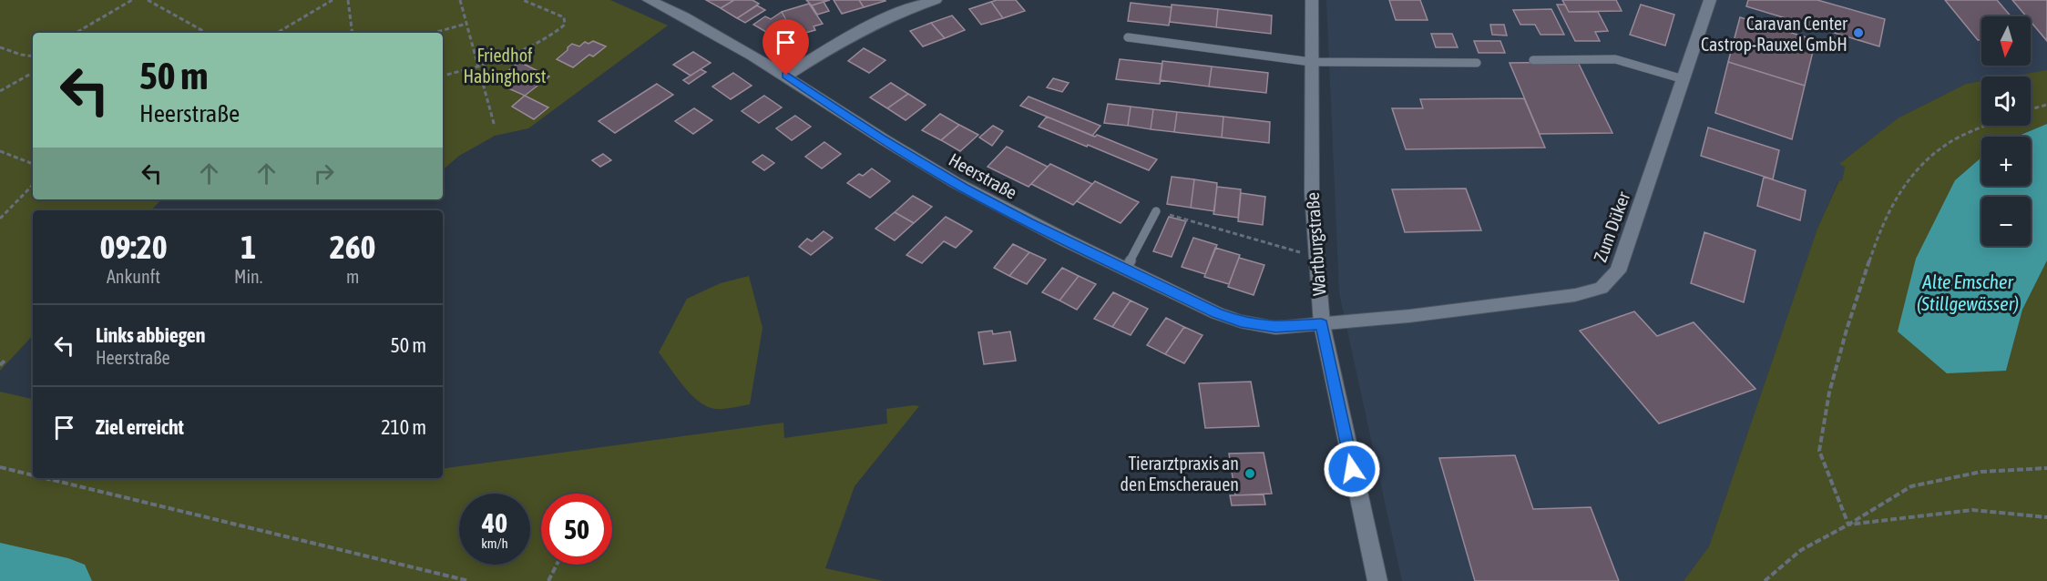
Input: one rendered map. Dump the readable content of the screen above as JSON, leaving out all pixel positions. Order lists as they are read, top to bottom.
{
  "streets": {
    "street": ["Heerstraße", "Zum Düker", "Wartburgstraße"]
  },
  "crossings": [
    ["Heerstraße", "Zum Düker"],
    ["Heerstraße", "Wartburgstraße"],
    ["Zum Düker", "Wartburgstraße"]
  ],
  "water": ["Alte Emscher (Stillgewässer)"],
  "parks": ["Friedhof Habinghorst"],
  "places": ["Caravan Center Castrop-Rauxel GmbH", "Tierarztpraxis an den Emscherauen"],
  "north": "bottom",
  "page": {
    "map_buttons": ["+", "−"],
    "turn": ["50 m", "Heerstraße"],
    "eta": [
      "09:20",
      "Ankunft",
      "1",
      "Min.",
      "260",
      "m"
    ],
    "list": [
      {
        "name": "Links abbiegen",
        "note": "Heerstraße",
        "value": "50 m"
      },
      {
        "name": "Ziel erreicht",
        "value": "210 m"
      }
    ],
    "speed": "40 km/h",
    "limit": "50"
  }
}
